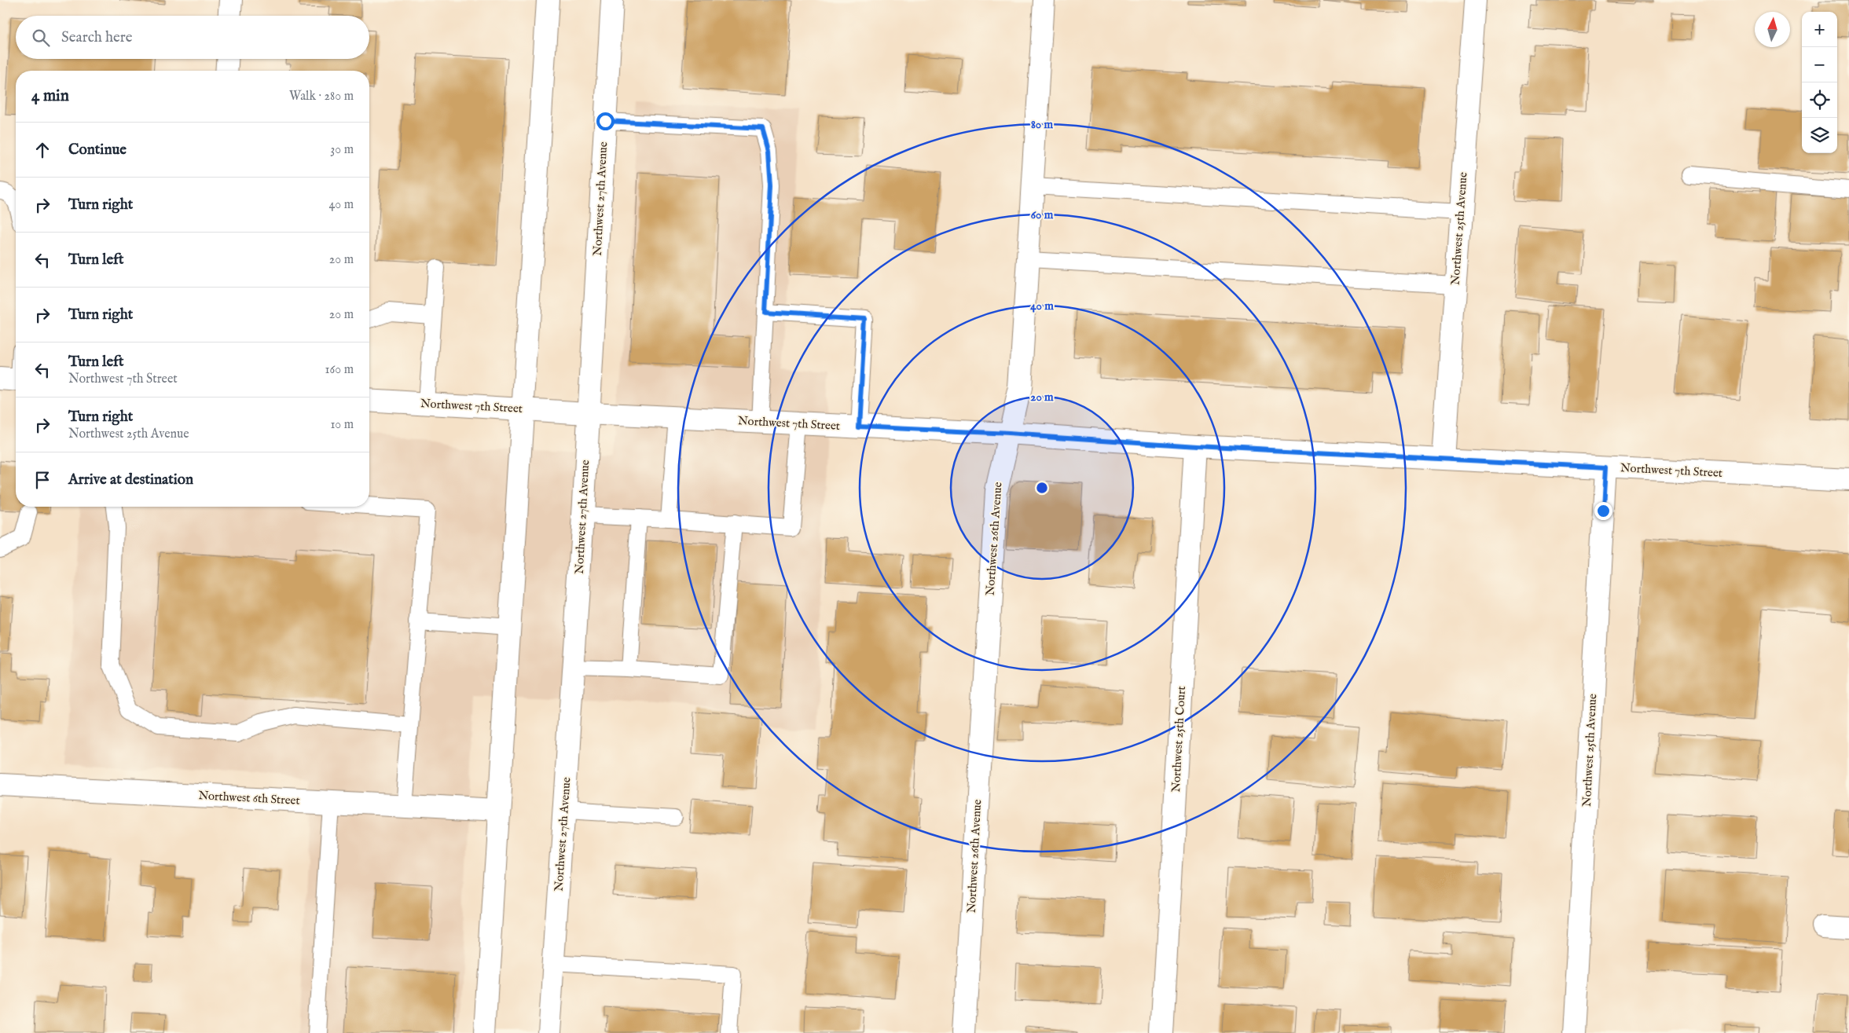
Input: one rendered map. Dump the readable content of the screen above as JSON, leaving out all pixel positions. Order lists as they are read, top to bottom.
{
  "streets": {
    "main road": [
      "Northwest 27th Avenue",
      "Northwest 25th Avenue",
      "Northwest 7th Street",
      "Northwest 26th Avenue",
      "Northwest 25th Court",
      "Northwest 6th Street"
    ]
  },
  "crossings": [
    ["Northwest 27th Avenue", "Northwest 7th Street"],
    ["Northwest 25th Avenue", "Northwest 7th Street"],
    ["Northwest 7th Street", "Northwest 26th Avenue"],
    ["Northwest 7th Street", "Northwest 25th Court"]
  ],
  "north": "top",
  "page": {
    "map_buttons": ["+", "−"],
    "search": "Search here",
    "heading": ["4 min", "Walk · 280 m"],
    "list": [
      ["Continue", "30 m"],
      ["Turn right", "40 m"],
      ["Turn left", "20 m"],
      ["Turn right", "20 m"],
      ["Turn left", "Northwest 7th Street", "160 m"],
      ["Turn right", "Northwest 25th Avenue", "10 m"],
      "Arrive at destination"
    ]
  },
  "rings": [
    "80 m",
    "60 m",
    "40 m",
    "20 m"
  ]
}
